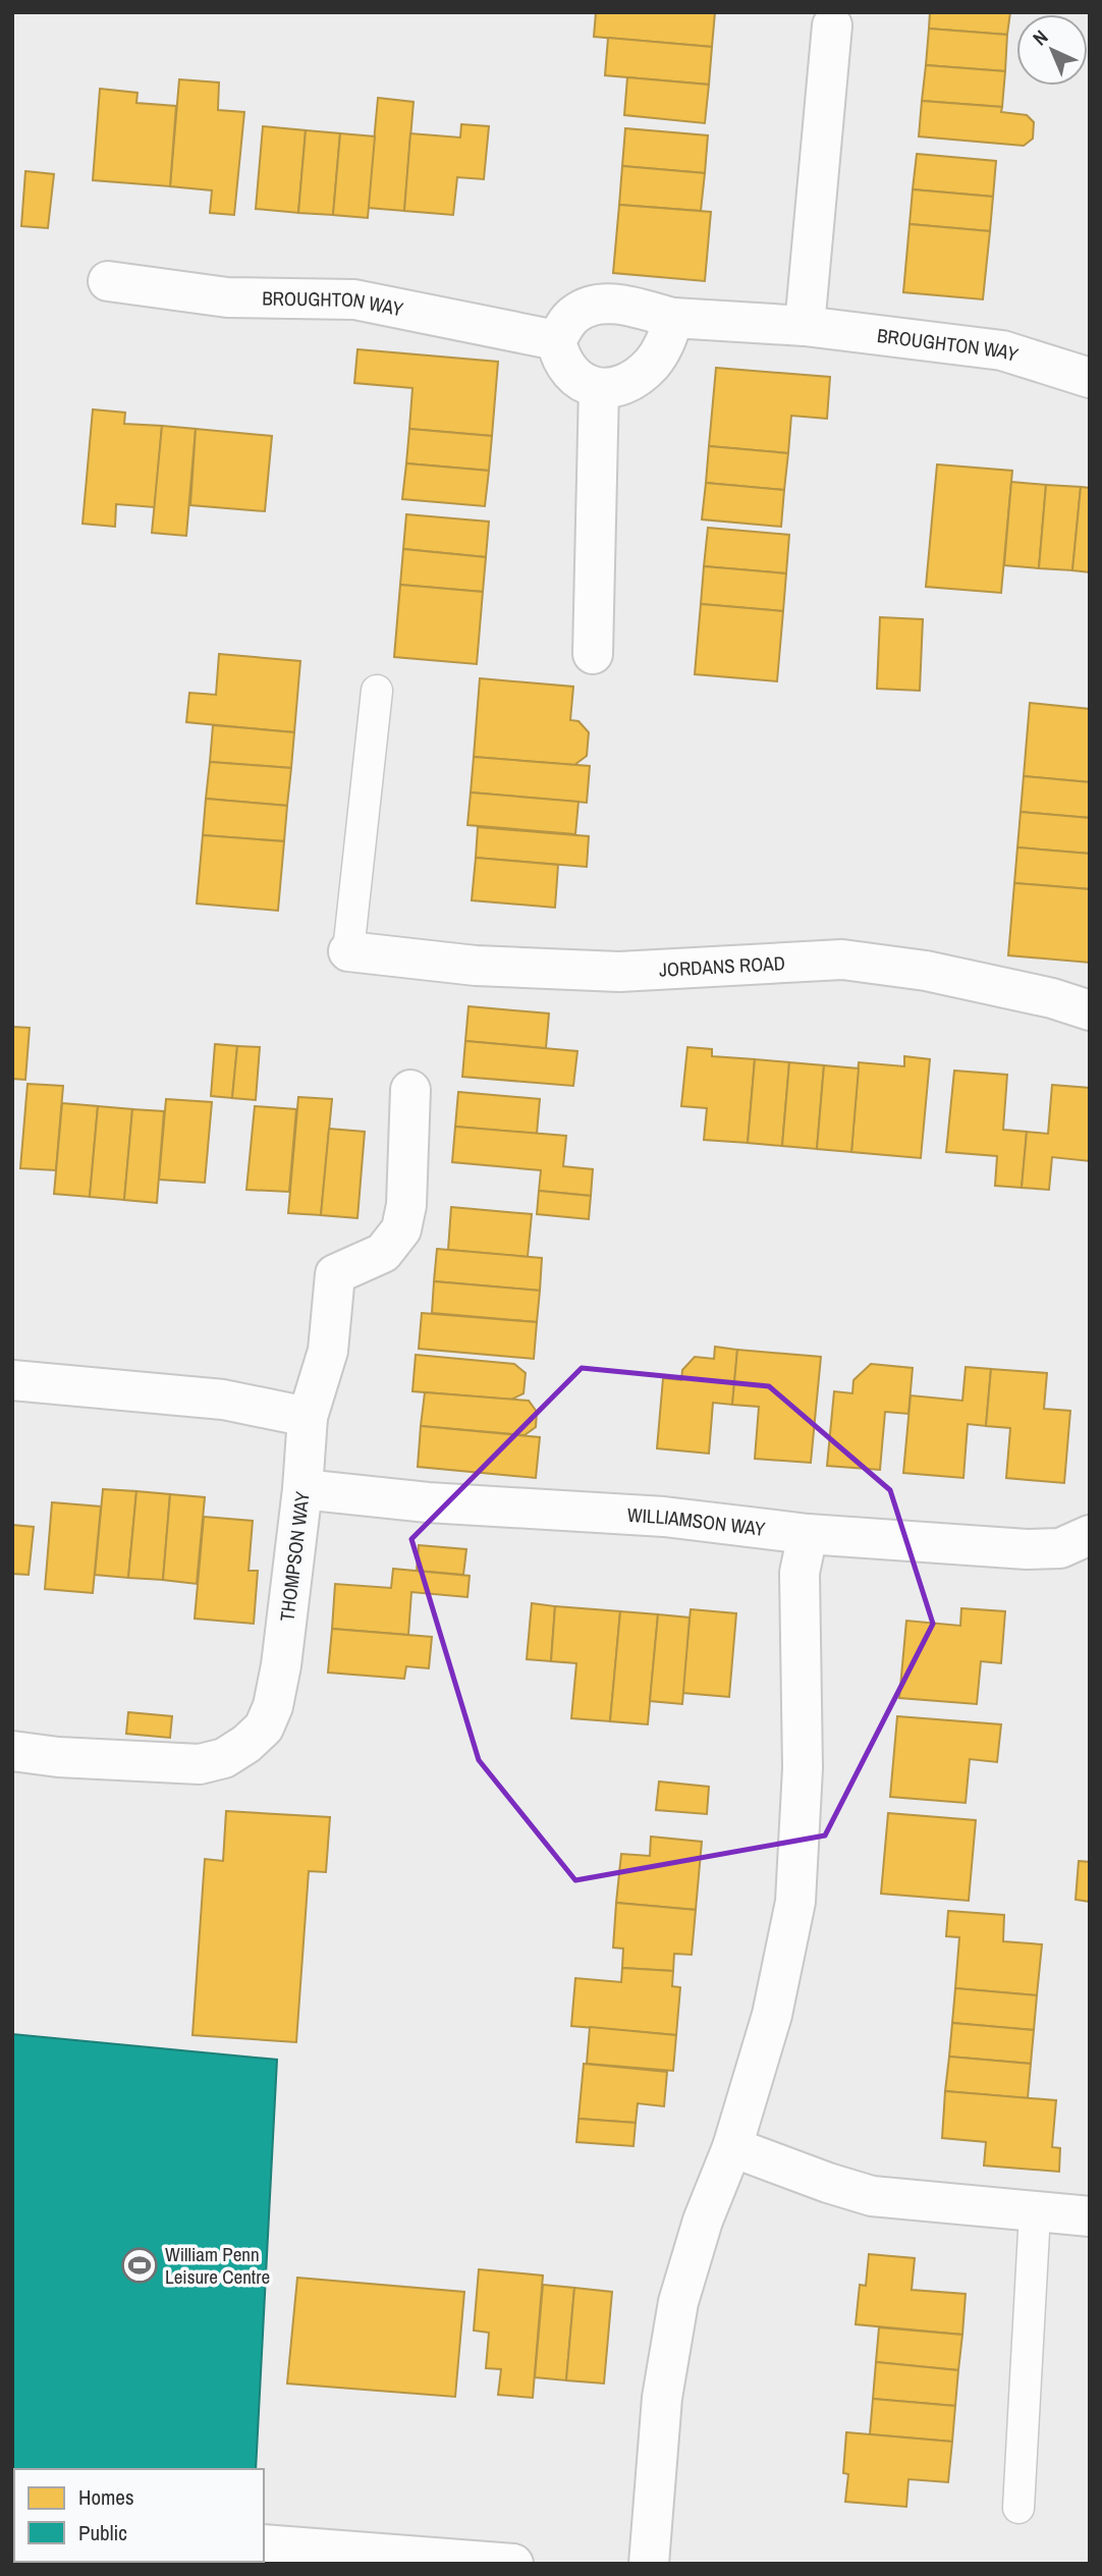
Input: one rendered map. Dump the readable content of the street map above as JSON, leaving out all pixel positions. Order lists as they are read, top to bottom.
{
  "streets": {
    "street": [
      "BROUGHTON WAY",
      "JORDANS ROAD",
      "WILLIAMSON WAY",
      "THOMPSON WAY"
    ]
  },
  "crossings": [
    ["WILLIAMSON WAY", "THOMPSON WAY"]
  ],
  "places": {
    "sports": ["William Penn Leisure Centre"]
  },
  "legend": ["Homes", "Public"],
  "north": "top left"
}
